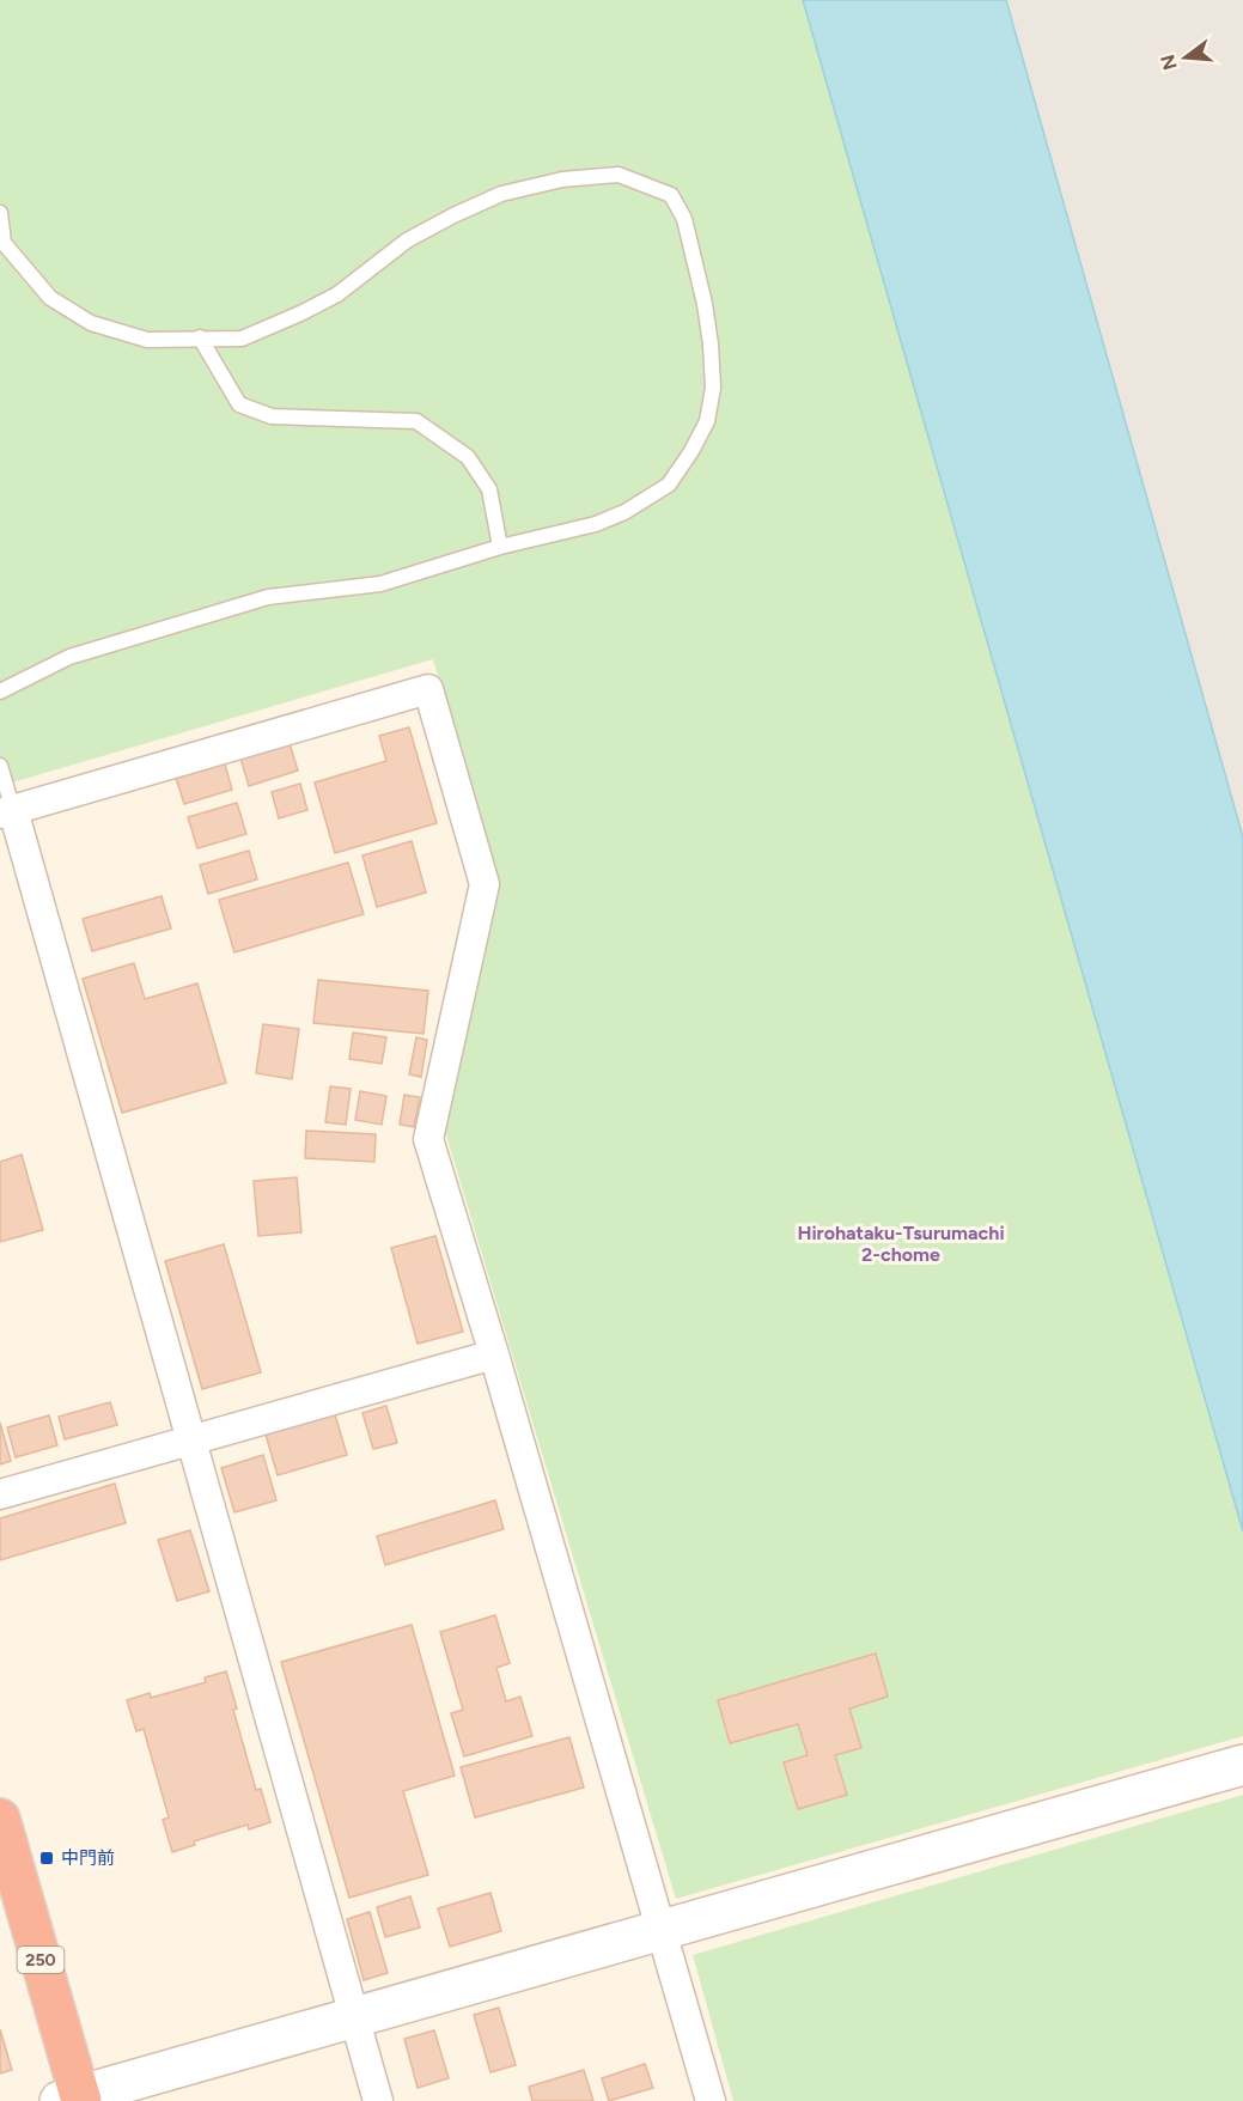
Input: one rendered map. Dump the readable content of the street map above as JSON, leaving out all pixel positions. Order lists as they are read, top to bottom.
{
  "streets": {
    "highway": ["250"]
  },
  "districts": ["Hirohataku-Tsurumachi 2-chome"],
  "places": {
    "transit": ["中門前"]
  },
  "north": "left"
}
